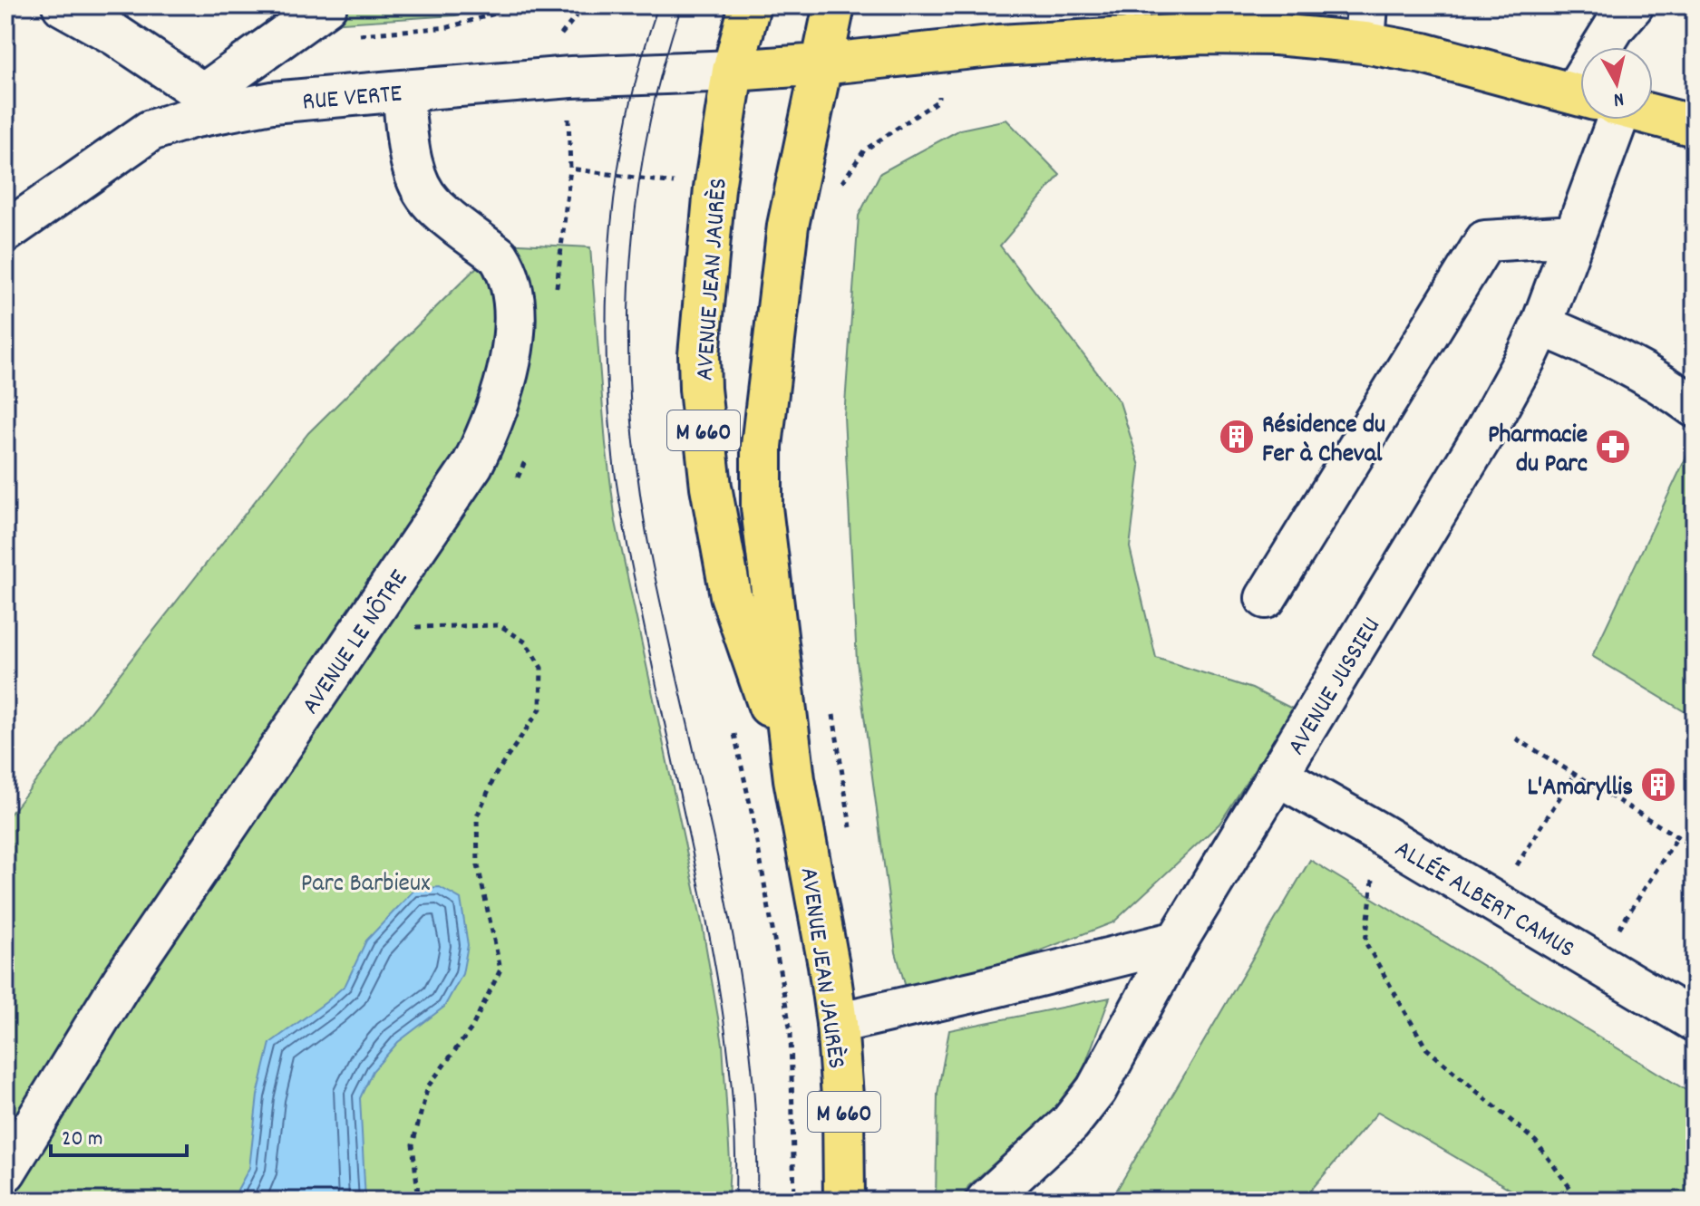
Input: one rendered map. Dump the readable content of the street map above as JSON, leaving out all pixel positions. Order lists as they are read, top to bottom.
{
  "streets": {
    "main road": ["AVENUE JEAN JAURÈS", "M 660"],
    "street": [
      "RUE VERTE",
      "AVENUE LE NÔTRE",
      "AVENUE JUSSIEU",
      "ALLÉE ALBERT CAMUS"
    ]
  },
  "crossings": [
    ["RUE VERTE", "AVENUE JEAN JAURÈS"],
    ["RUE VERTE", "M 660"],
    ["RUE VERTE", "AVENUE LE NÔTRE"],
    ["AVENUE JEAN JAURÈS", "M 660"],
    ["AVENUE JUSSIEU", "ALLÉE ALBERT CAMUS"]
  ],
  "parks": ["Parc Barbieux"],
  "places": {
    "building": ["Résidence du Fer à Cheval", "L'Amaryllis"],
    "pharmacy": ["Pharmacie du Parc"]
  },
  "scale_bar": "20 m",
  "north": "bottom"
}
